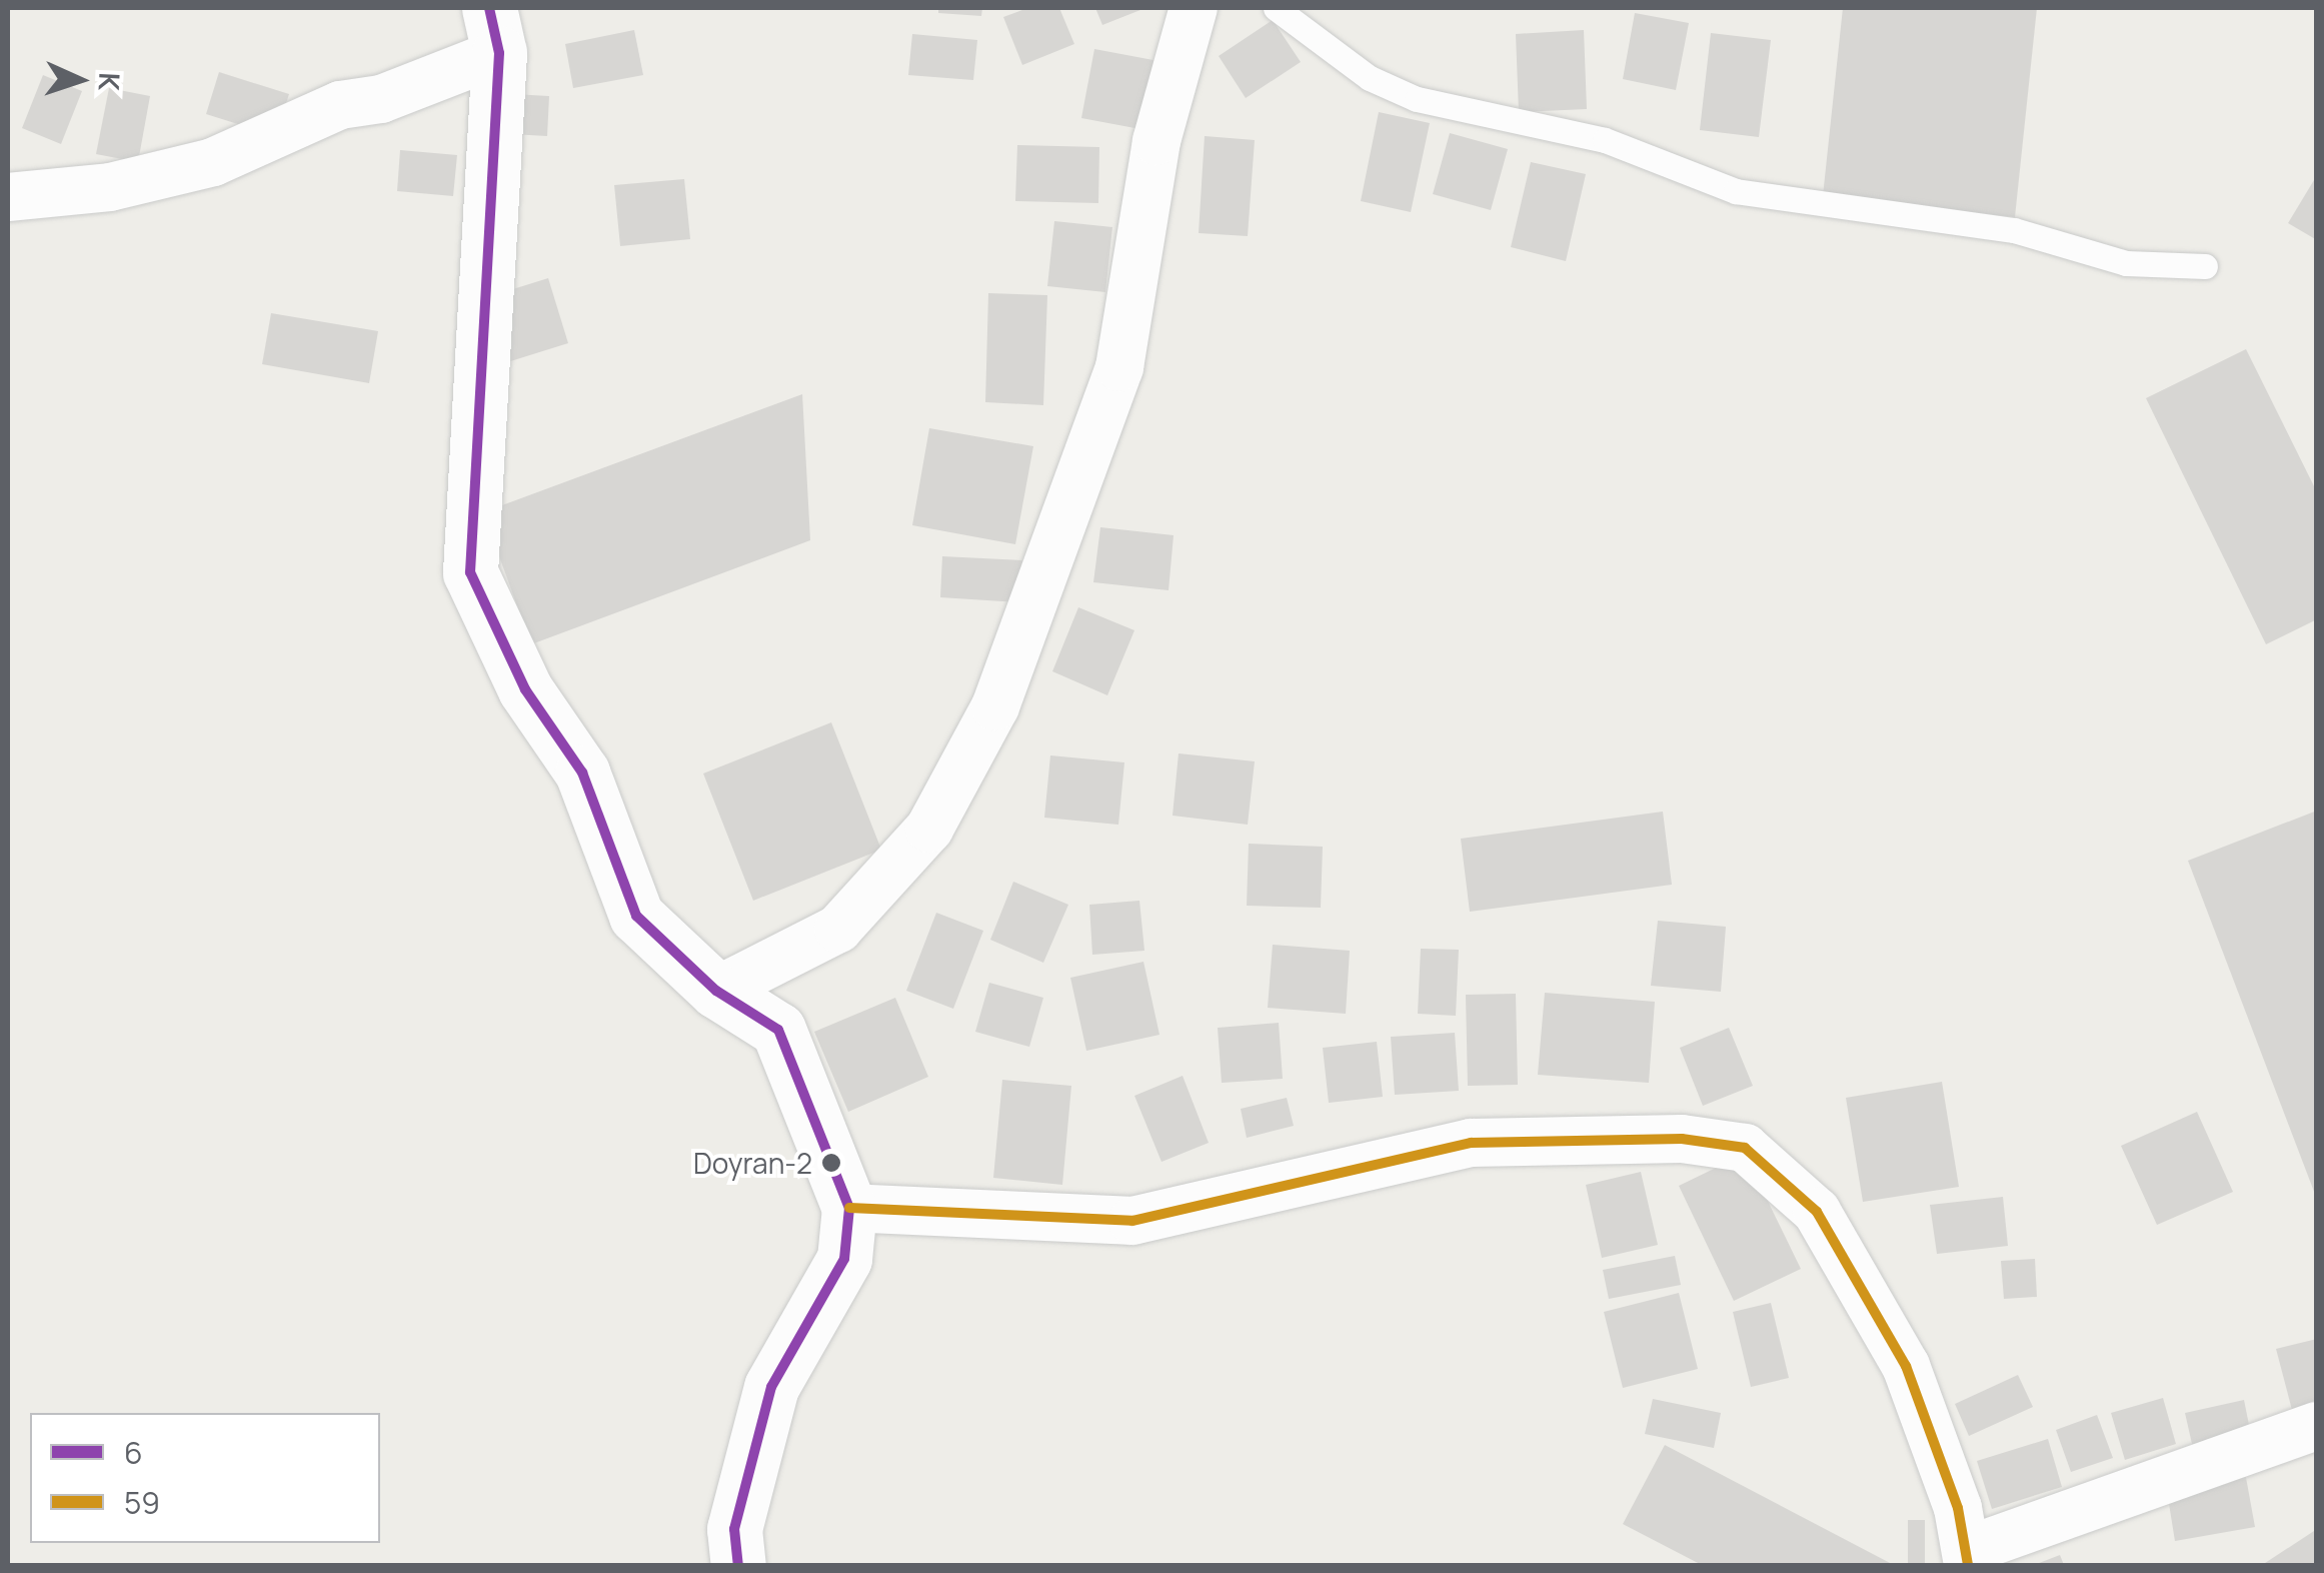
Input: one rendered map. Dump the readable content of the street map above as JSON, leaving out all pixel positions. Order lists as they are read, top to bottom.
{
  "places": ["Doyran-2"],
  "lines": ["transit line 6", "transit line 59"],
  "legend": ["6", "59"],
  "north": "right"
}
